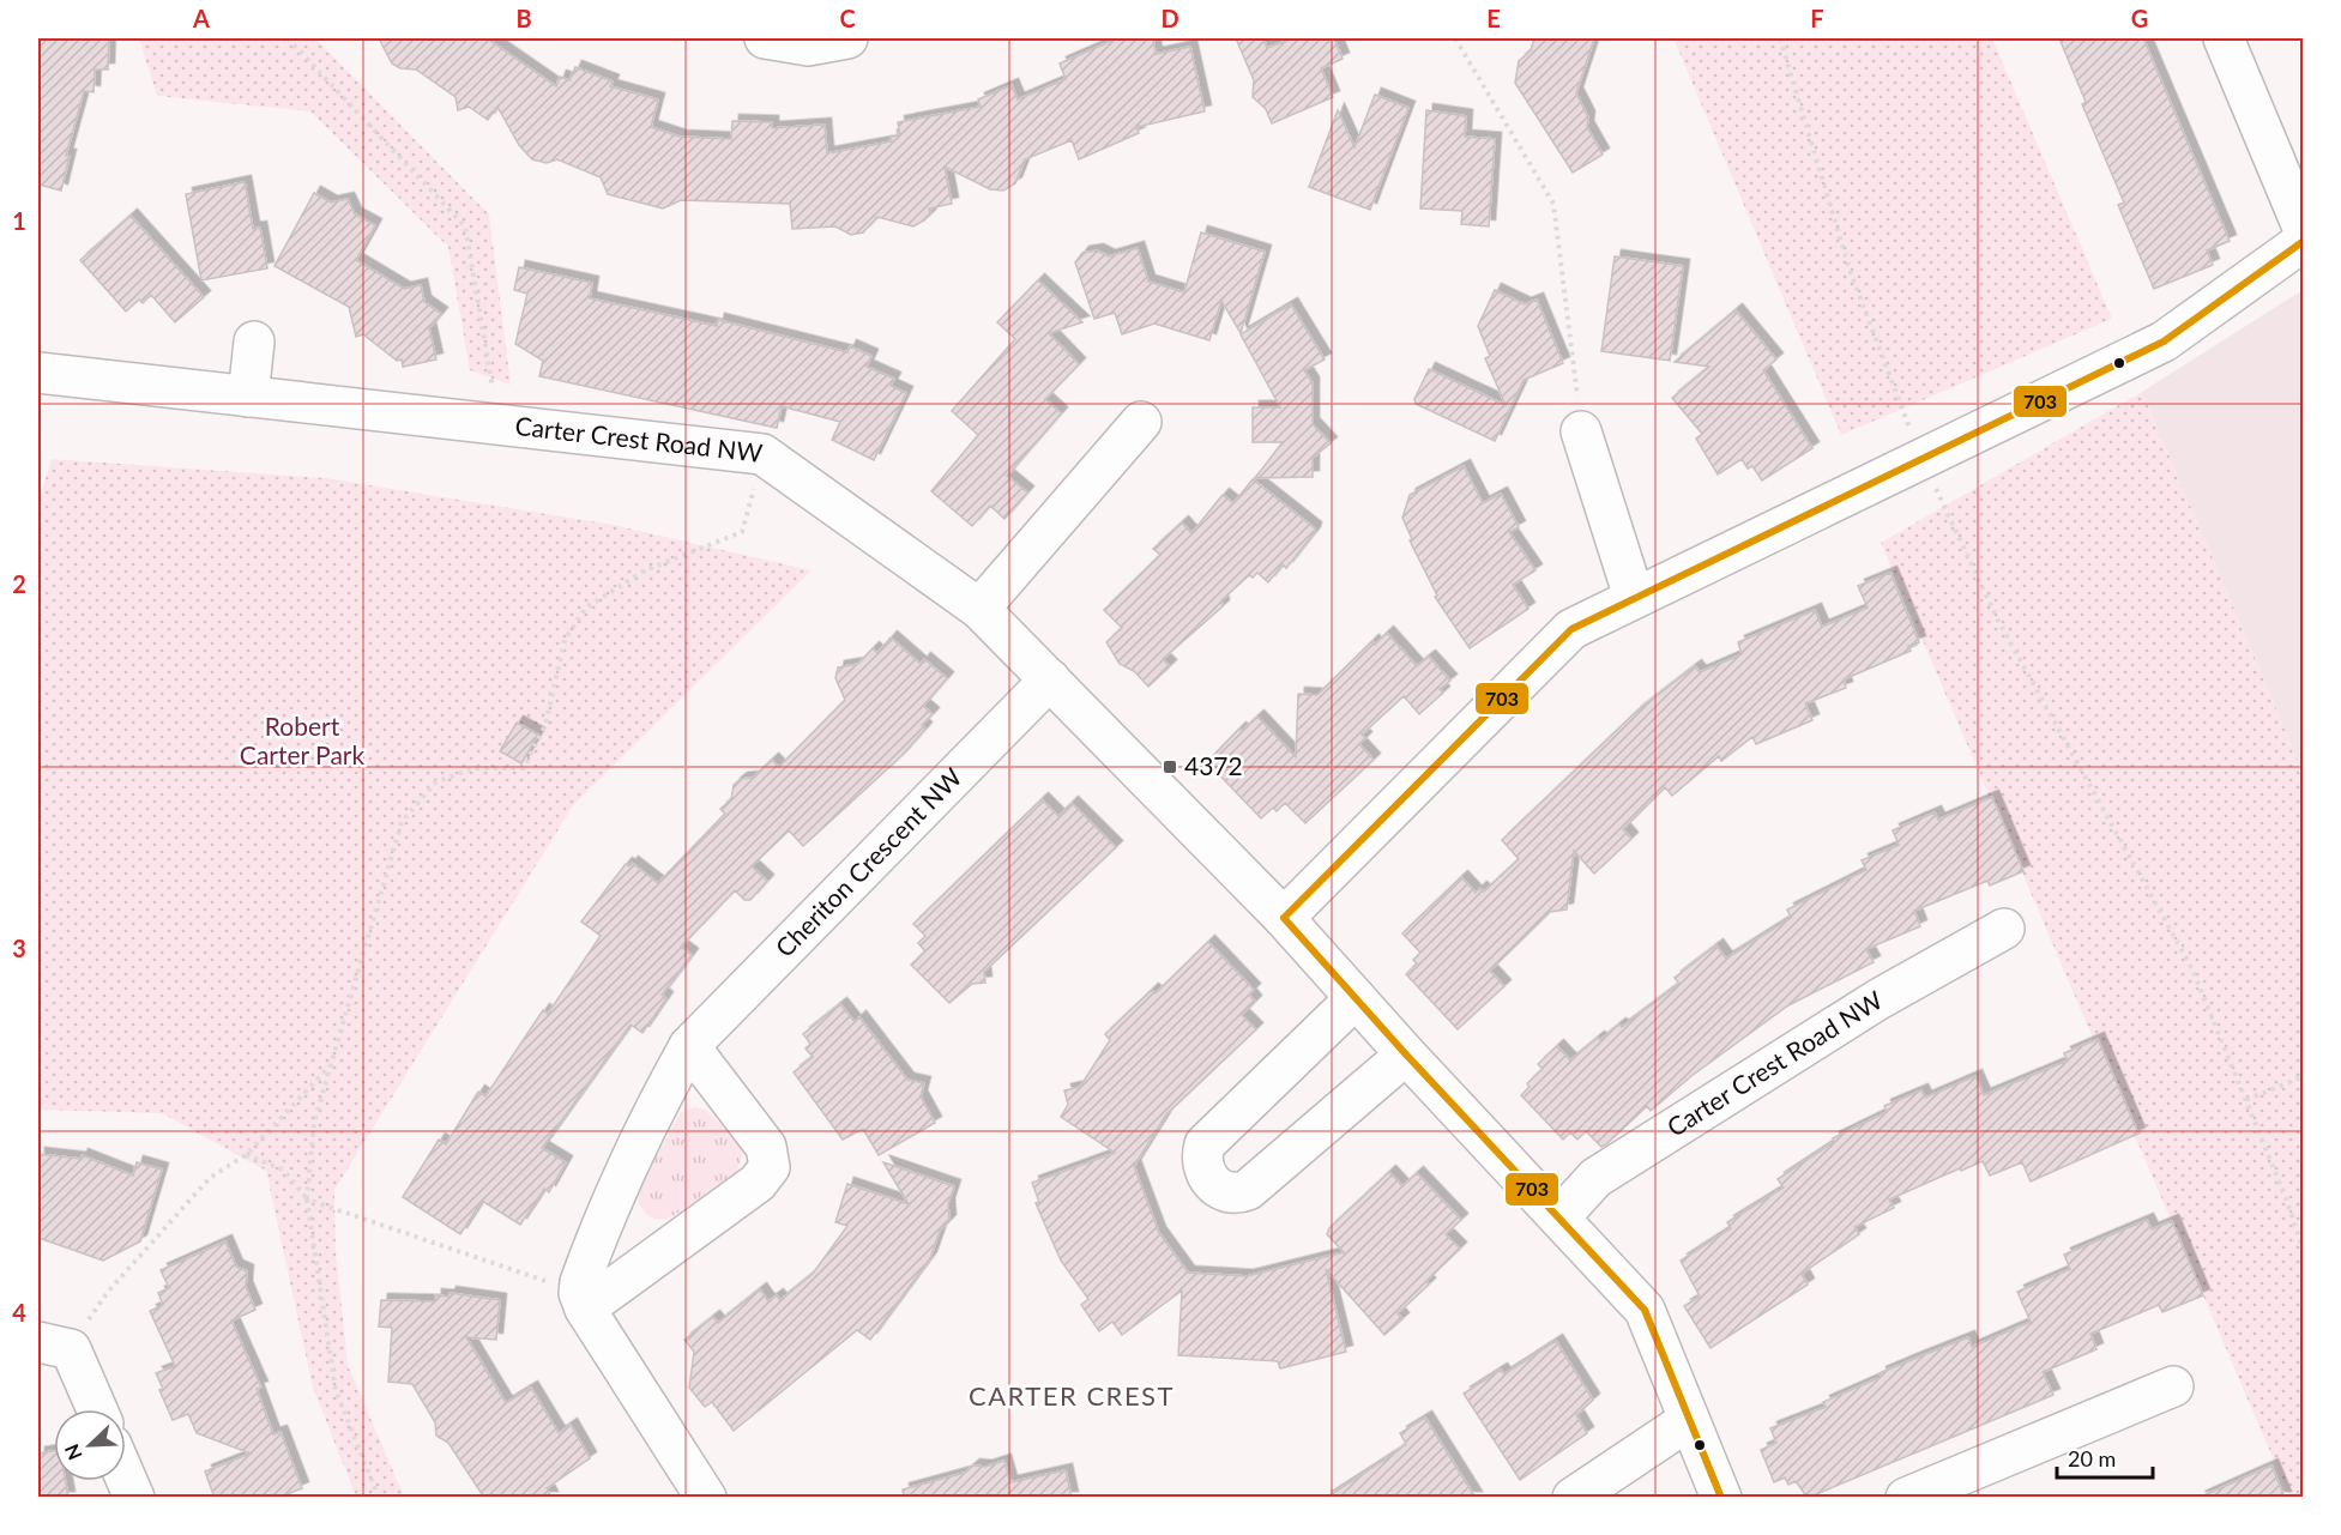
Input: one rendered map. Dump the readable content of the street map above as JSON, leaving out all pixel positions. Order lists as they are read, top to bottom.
{
  "streets": {
    "street": ["Carter Crest Road NW", "Cheriton Crescent NW"]
  },
  "crossings": [
    ["Carter Crest Road NW", "Cheriton Crescent NW"]
  ],
  "districts": ["CARTER CREST"],
  "parks": ["Robert Carter Park"],
  "places": {
    "transit": ["4372"]
  },
  "lines": ["transit line 703"],
  "scale_bar": "20 m",
  "north": "bottom left",
  "grid": {
    "columns": [
      "A",
      "B",
      "C",
      "D",
      "E",
      "F",
      "G"
    ],
    "rows": [
      "1",
      "2",
      "3",
      "4"
    ]
  }
}
